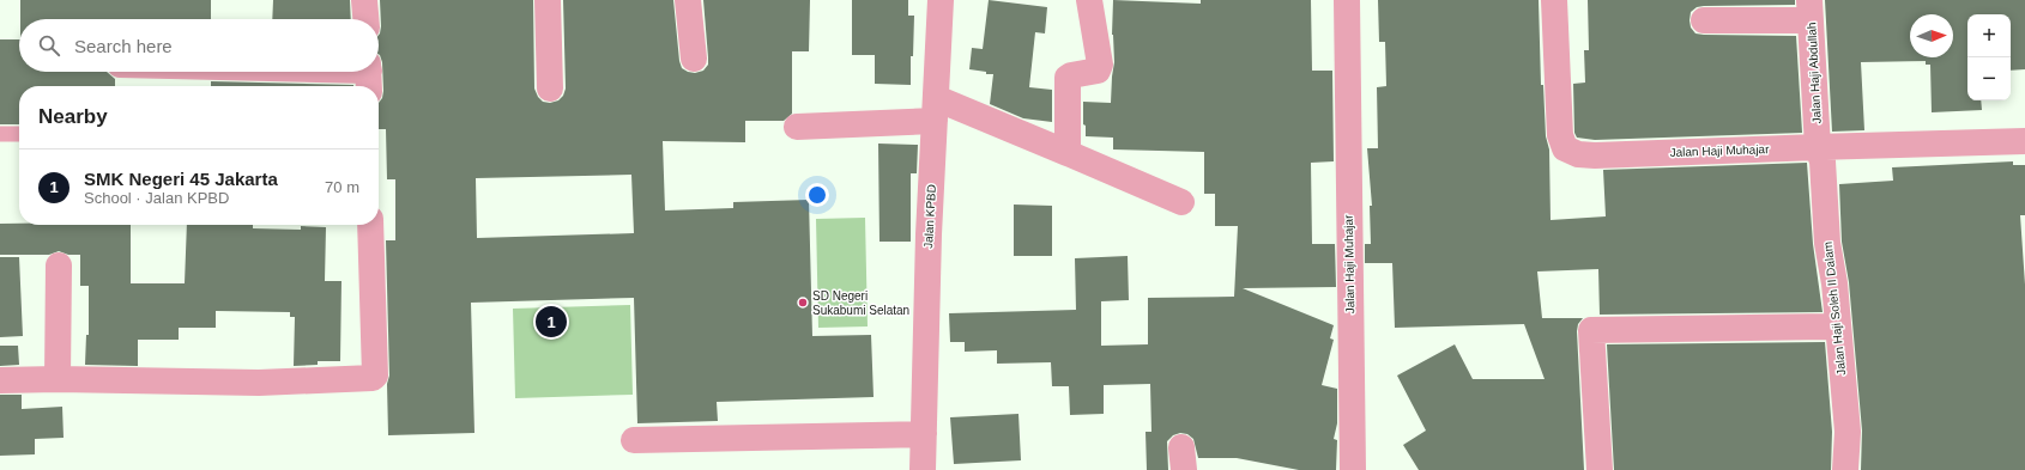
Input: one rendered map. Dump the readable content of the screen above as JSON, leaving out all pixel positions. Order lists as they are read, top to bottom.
{
  "streets": {
    "street": [
      "Jalan Haji Abdullah",
      "Jalan Haji Muhajar",
      "Jalan KPBD",
      "Jalan Haji Soleh II Dalam"
    ]
  },
  "crossings": [
    ["Jalan Haji Abdullah", "Jalan Haji Muhajar"],
    ["Jalan Haji Abdullah", "Jalan Haji Soleh II Dalam"],
    ["Jalan Haji Muhajar", "Jalan Haji Soleh II Dalam"]
  ],
  "places": ["SD Negeri Sukabumi Selatan"],
  "north": "right",
  "page": {
    "map_buttons": ["+", "−"],
    "search": "Search here",
    "heading": "Nearby",
    "list": [
      {
        "mark": "1",
        "name": "SMK Negeri 45 Jakarta",
        "note": "School · Jalan KPBD",
        "value": "70 m"
      }
    ],
    "pins": "1"
  }
}
